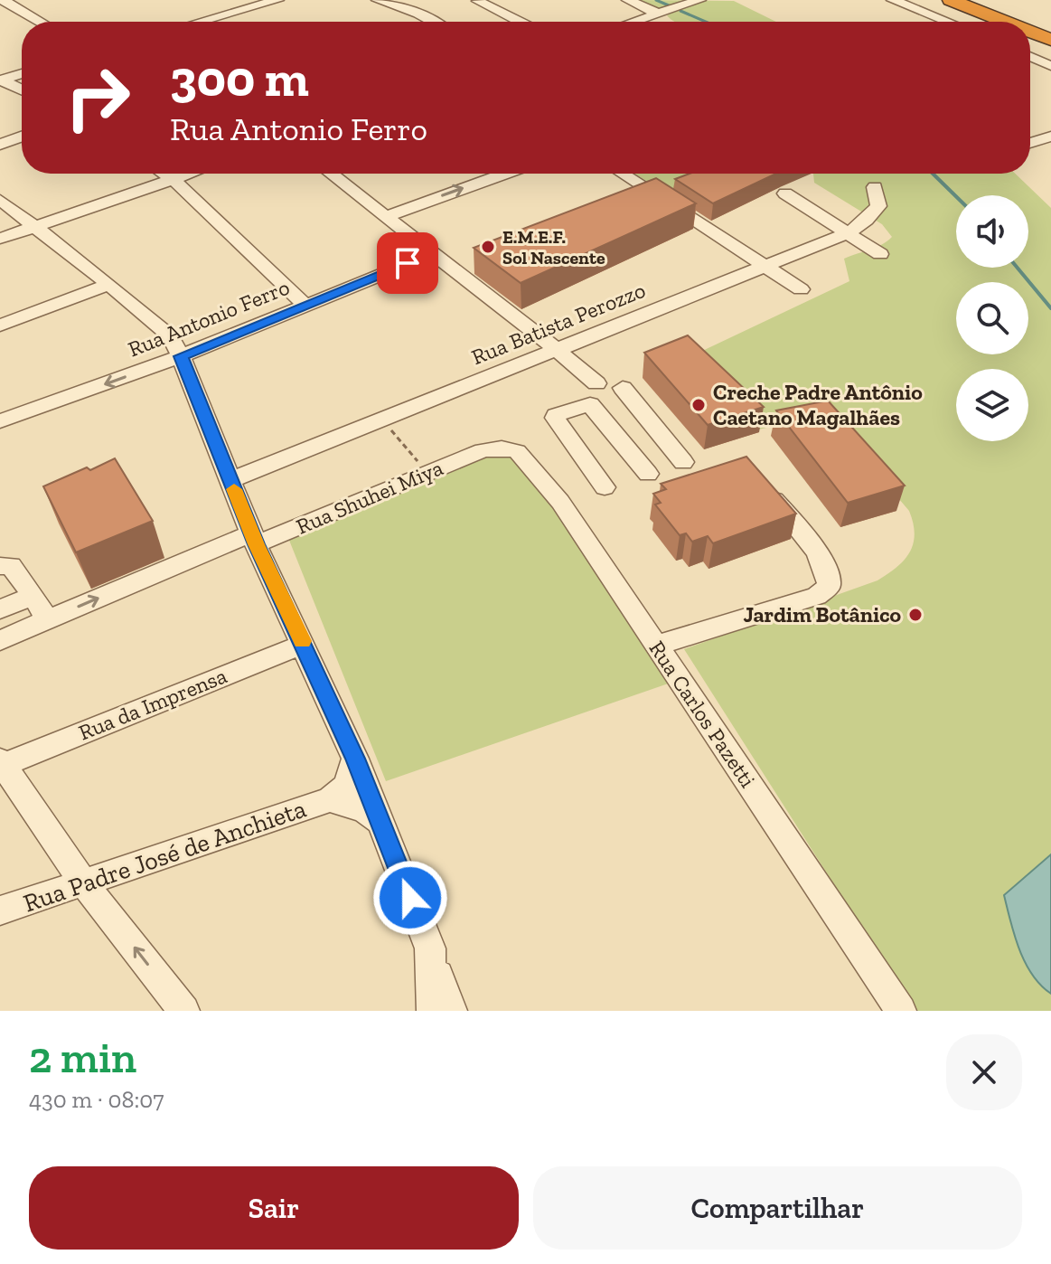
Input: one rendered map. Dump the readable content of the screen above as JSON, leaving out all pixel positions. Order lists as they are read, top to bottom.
{
  "streets": {
    "street": [
      "Rua Antonio Ferro",
      "Rua Batista Perozzo",
      "Rua Shuhei Miya",
      "Rua da Imprensa",
      "Rua Carlos Pazetti",
      "Rua Padre José de Anchieta"
    ]
  },
  "crossings": [
    ["Rua Shuhei Miya", "Rua Carlos Pazetti"]
  ],
  "one_way": ["Rua Shuhei Miya"],
  "places": ["E.M.E.F. Sol Nascente", "Creche Padre Antônio Caetano Magalhães", "Jardim Botânico"],
  "page": {
    "turn": ["300 m", "Rua Antonio Ferro"],
    "heading": ["2 min", "430 m · 08:07"],
    "buttons": ["Sair", "Compartilhar"]
  }
}
